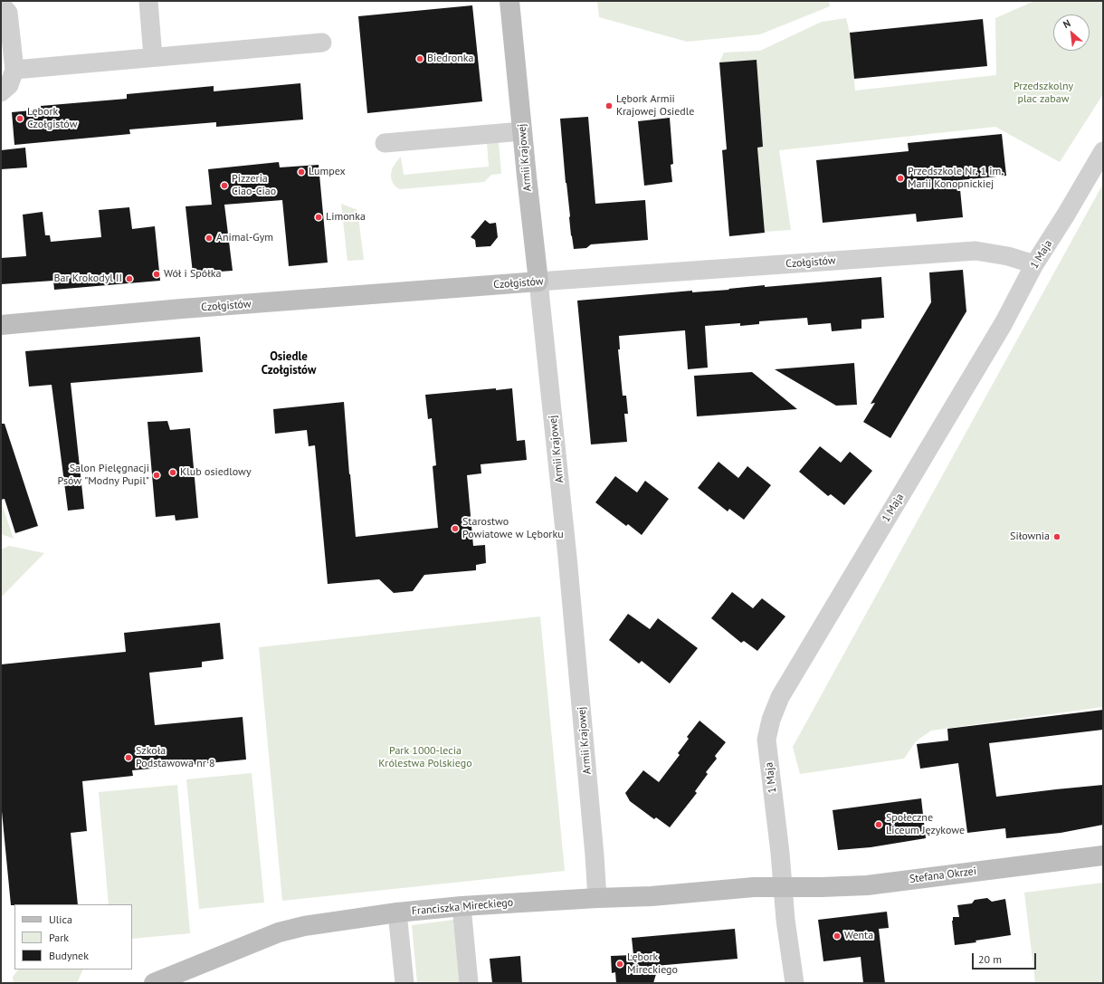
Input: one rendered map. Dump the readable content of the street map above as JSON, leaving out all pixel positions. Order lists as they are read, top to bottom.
{
  "streets": {
    "street": [
      "Armii Krajowej",
      "1 Maja",
      "Czołgistów",
      "Stefana Okrzei",
      "Franciszka Mireckiego"
    ]
  },
  "crossings": [
    ["Armii Krajowej", "Czołgistów"],
    ["Armii Krajowej", "Franciszka Mireckiego"],
    ["1 Maja", "Czołgistów"],
    ["1 Maja", "Stefana Okrzei"],
    ["1 Maja", "Franciszka Mireckiego"],
    ["Stefana Okrzei", "Franciszka Mireckiego"]
  ],
  "districts": ["Osiedle Czołgistów"],
  "parks": ["Przedszkolny plac zabaw", "Park 1000-lecia Królestwa Polskiego"],
  "places": [
    "Biedronka",
    "Lębork Armii Krajowej Osiedle",
    "Lębork Czołgistów",
    "Lumpex",
    "Przedszkole Nr. 1 im. Marii Konopnickiej",
    "Pizzeria Ciao-Ciao",
    "Limonka",
    "Animal-Gym",
    "Wół i Spółka",
    "Bar Krokodyl II",
    "Klub osiedlowy",
    "Salon Pielęgnacji Psów \"Modny Pupil\"",
    "Starostwo Powiatowe w Lęborku",
    "Siłownia",
    "Szkoła Podstawowa nr 8",
    "Społeczne Liceum Językowe",
    "Wenta",
    "Lębork Mireckiego"
  ],
  "legend": ["Ulica", "Park", "Budynek"],
  "scale_bar": "20 m",
  "north": "top left"
}
